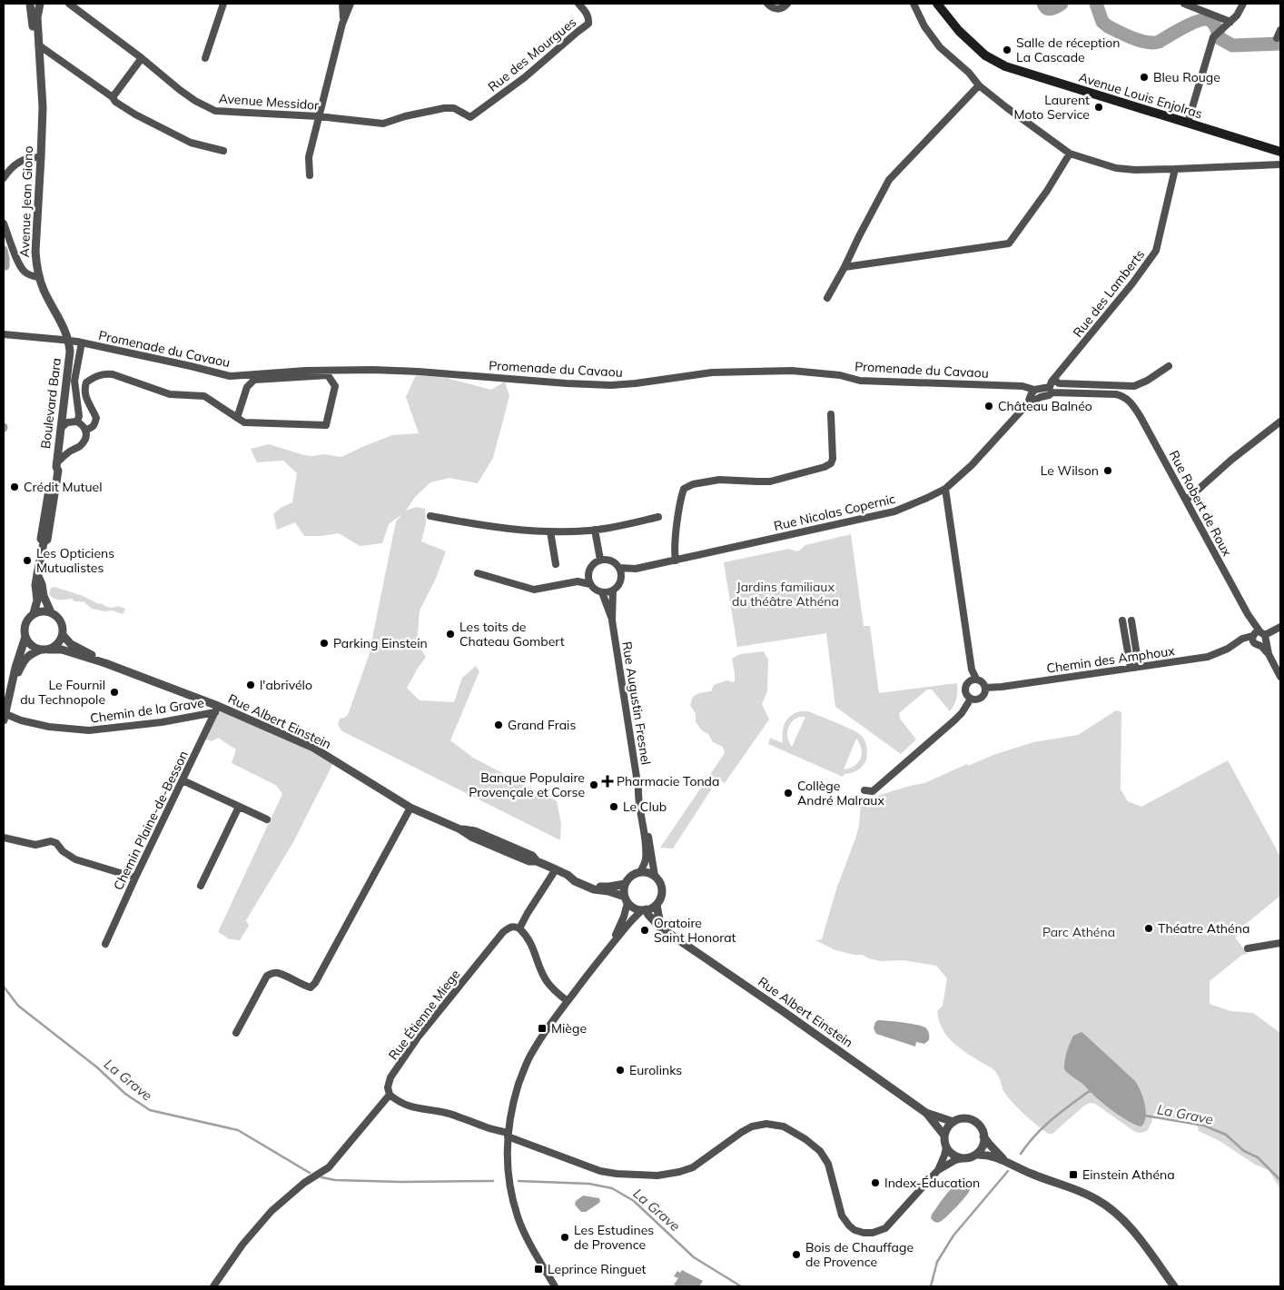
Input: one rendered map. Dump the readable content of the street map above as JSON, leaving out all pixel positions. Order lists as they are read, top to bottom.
{
  "streets": {
    "main road": ["Avenue Louis Enjolras"],
    "street": [
      "Rue des Mourgues",
      "Avenue Messidor",
      "Avenue Jean Giono",
      "Rue des Lamberts",
      "Promenade du Cavaou",
      "Boulevard Bara",
      "Rue Robert de Roux",
      "Rue Nicolas Copernic",
      "Chemin des Amphoux",
      "Rue Augustin Fresnel",
      "Chemin de la Grave",
      "Rue Albert Einstein",
      "Chemin Plaine-de-Besson",
      "Rue Étienne Miege"
    ]
  },
  "crossings": [
    ["Rue des Mourgues", "Avenue Messidor"],
    ["Avenue Jean Giono", "Promenade du Cavaou"],
    ["Avenue Jean Giono", "Boulevard Bara"],
    ["Rue des Lamberts", "Rue Robert de Roux"],
    ["Promenade du Cavaou", "Boulevard Bara"],
    ["Boulevard Bara", "Rue Albert Einstein"],
    ["Rue Robert de Roux", "Chemin des Amphoux"],
    ["Rue Nicolas Copernic", "Rue Augustin Fresnel"],
    ["Rue Augustin Fresnel", "Rue Albert Einstein"],
    ["Chemin de la Grave", "Rue Albert Einstein"],
    ["Chemin de la Grave", "Chemin Plaine-de-Besson"],
    ["Rue Albert Einstein", "Chemin Plaine-de-Besson"]
  ],
  "water": ["La Grave"],
  "parks": ["Jardins familiaux du théâtre Athéna", "Parc Athéna"],
  "places": {
    "other": [
      "Salle de réception La Cascade",
      "Bleu Rouge",
      "Laurent Moto Service",
      "Château Balnéo",
      "Le Wilson",
      "Crédit Mutuel",
      "Les Opticiens Mutualistes",
      "Les toits de Chateau Gombert",
      "Parking Einstein",
      "l'abrivélo",
      "Le Fournil du Technopole",
      "Grand Frais",
      "Banque Populaire Provençale et Corse",
      "Collège André Malraux",
      "Le Club",
      "Théatre Athéna",
      "Oratoire Saint Honorat",
      "Eurolinks",
      "Index-Éducation",
      "Les Estudines de Provence",
      "Bois de Chauffage de Provence"
    ],
    "health": ["Pharmacie Tonda"],
    "transit": ["Miège", "Einstein Athéna", "Leprince Ringuet"]
  }
}
